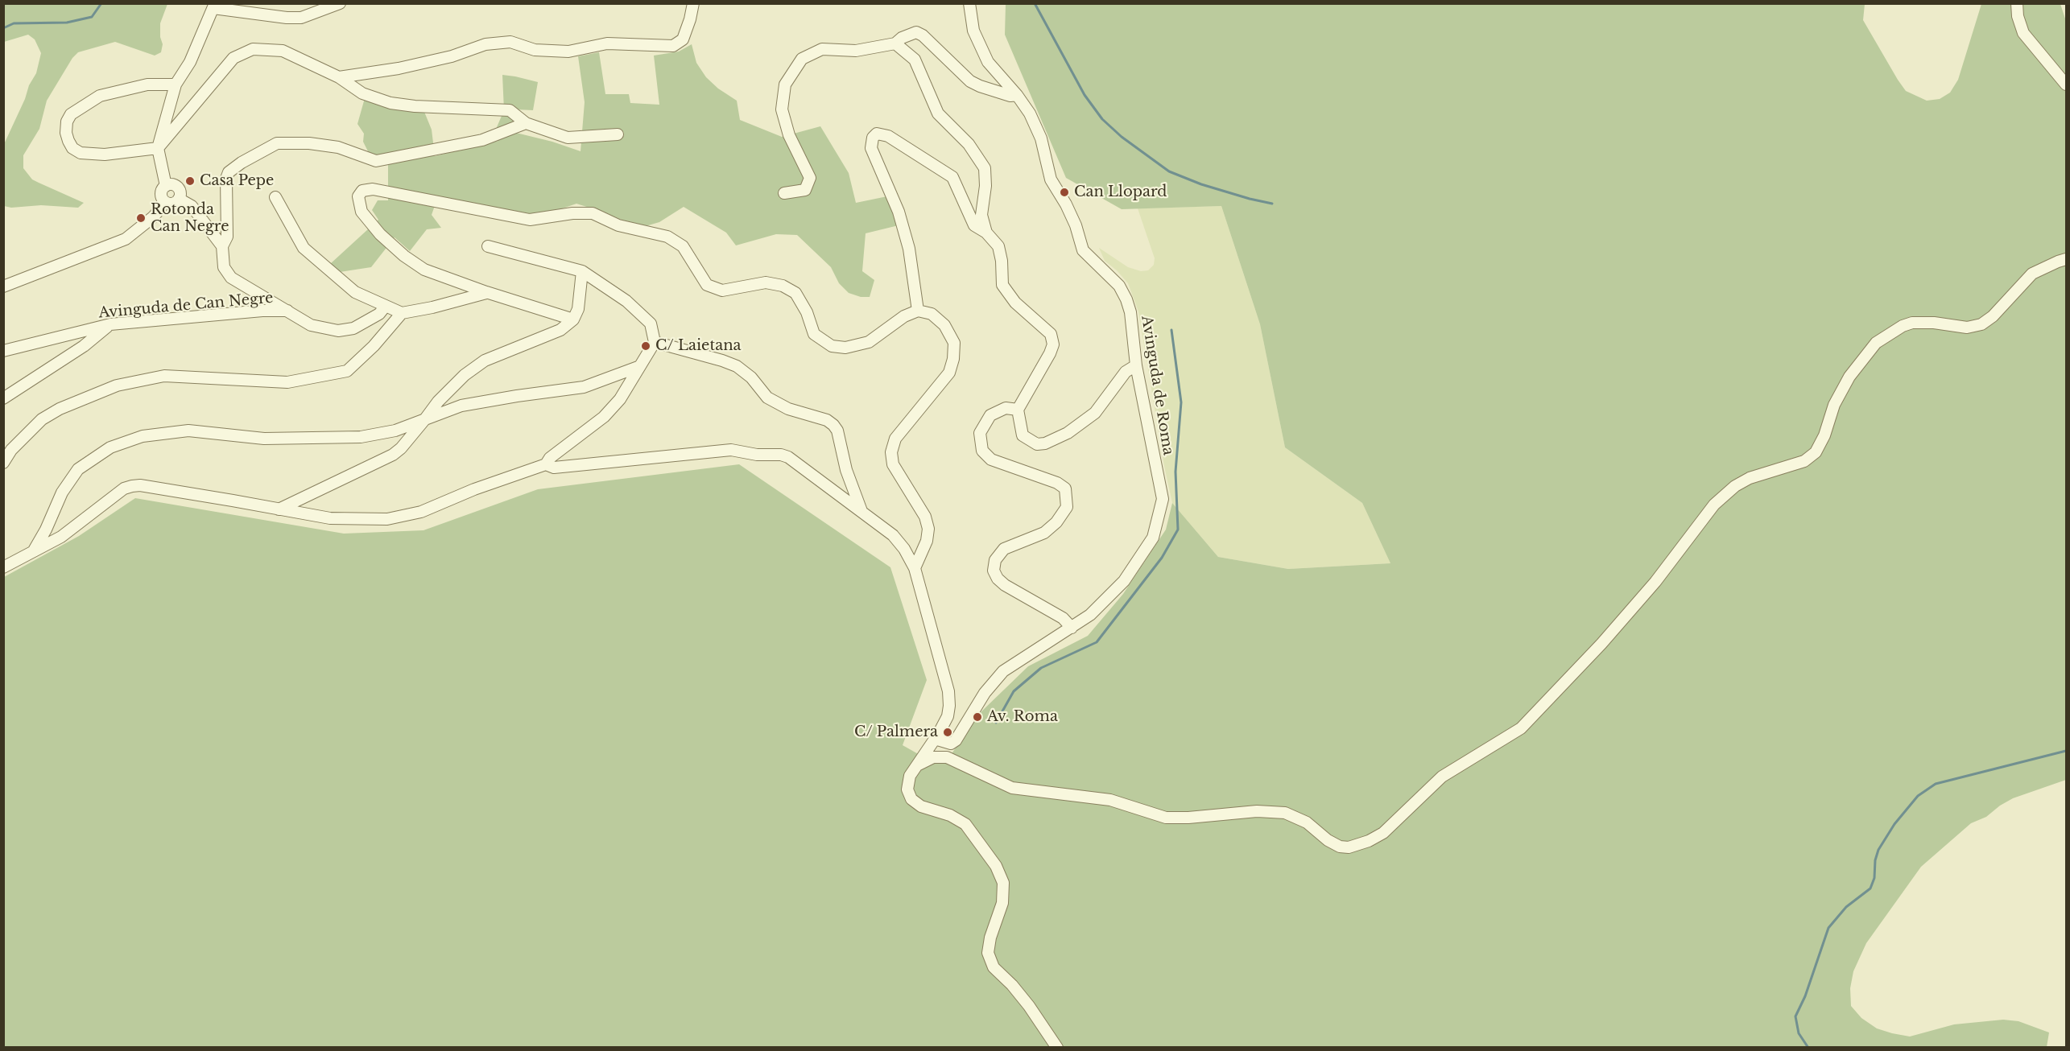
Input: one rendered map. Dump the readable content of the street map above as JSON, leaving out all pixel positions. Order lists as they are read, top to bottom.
{
  "streets": {
    "street": ["Avinguda de Can Negre", "Avinguda de Roma"]
  },
  "places": [
    "Casa Pepe",
    "Can Llopard",
    "Rotonda Can Negre",
    "C/ Laietana",
    "Av. Roma",
    "C/ Palmera"
  ]
}
